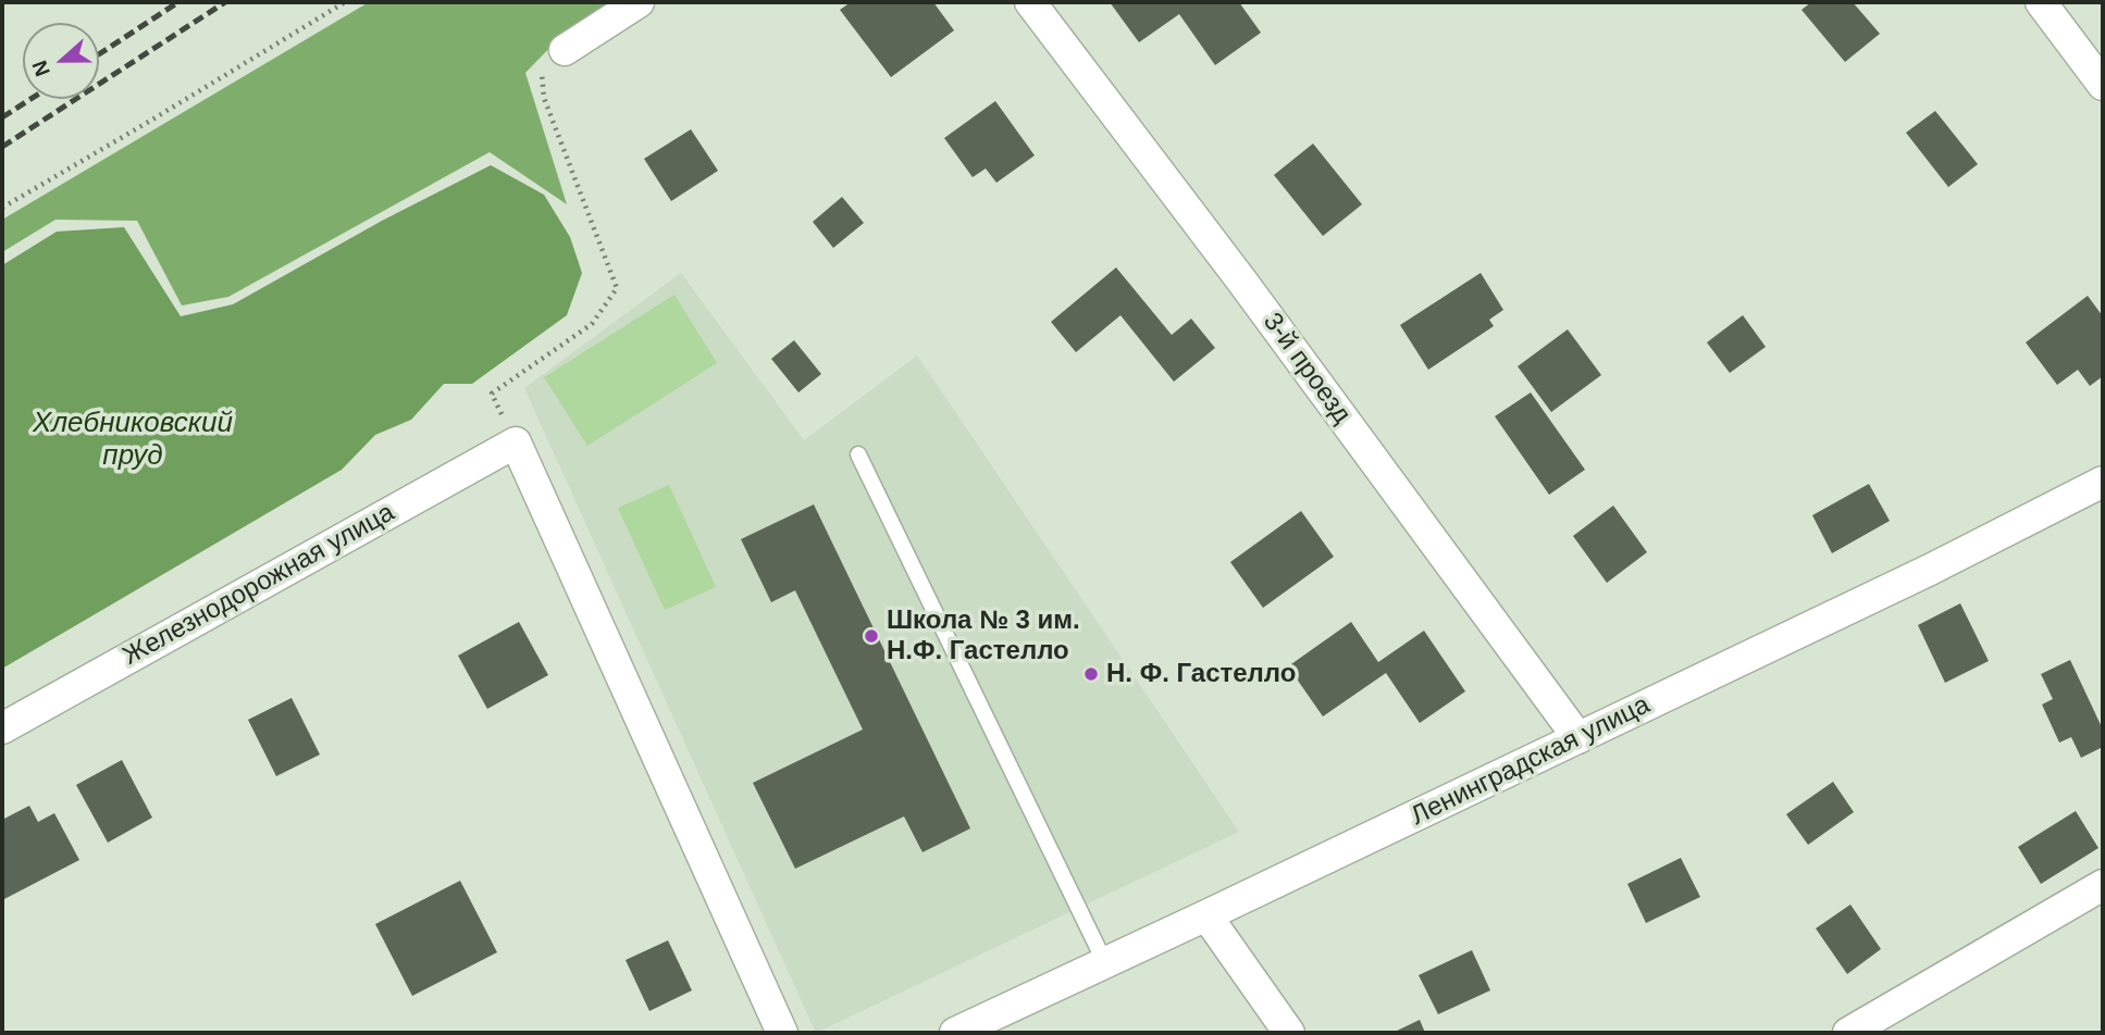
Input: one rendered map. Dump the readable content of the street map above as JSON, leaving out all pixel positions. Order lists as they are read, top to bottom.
{
  "streets": {
    "street": ["3-й проезд", "Железнодорожная улица", "Ленинградская улица"]
  },
  "crossings": [
    ["3-й проезд", "Ленинградская улица"]
  ],
  "water": ["Хлебниковский пруд"],
  "places": ["Школа № 3 им. Н.Ф. Гастелло", "Н. Ф. Гастелло"],
  "north": "left"
}
